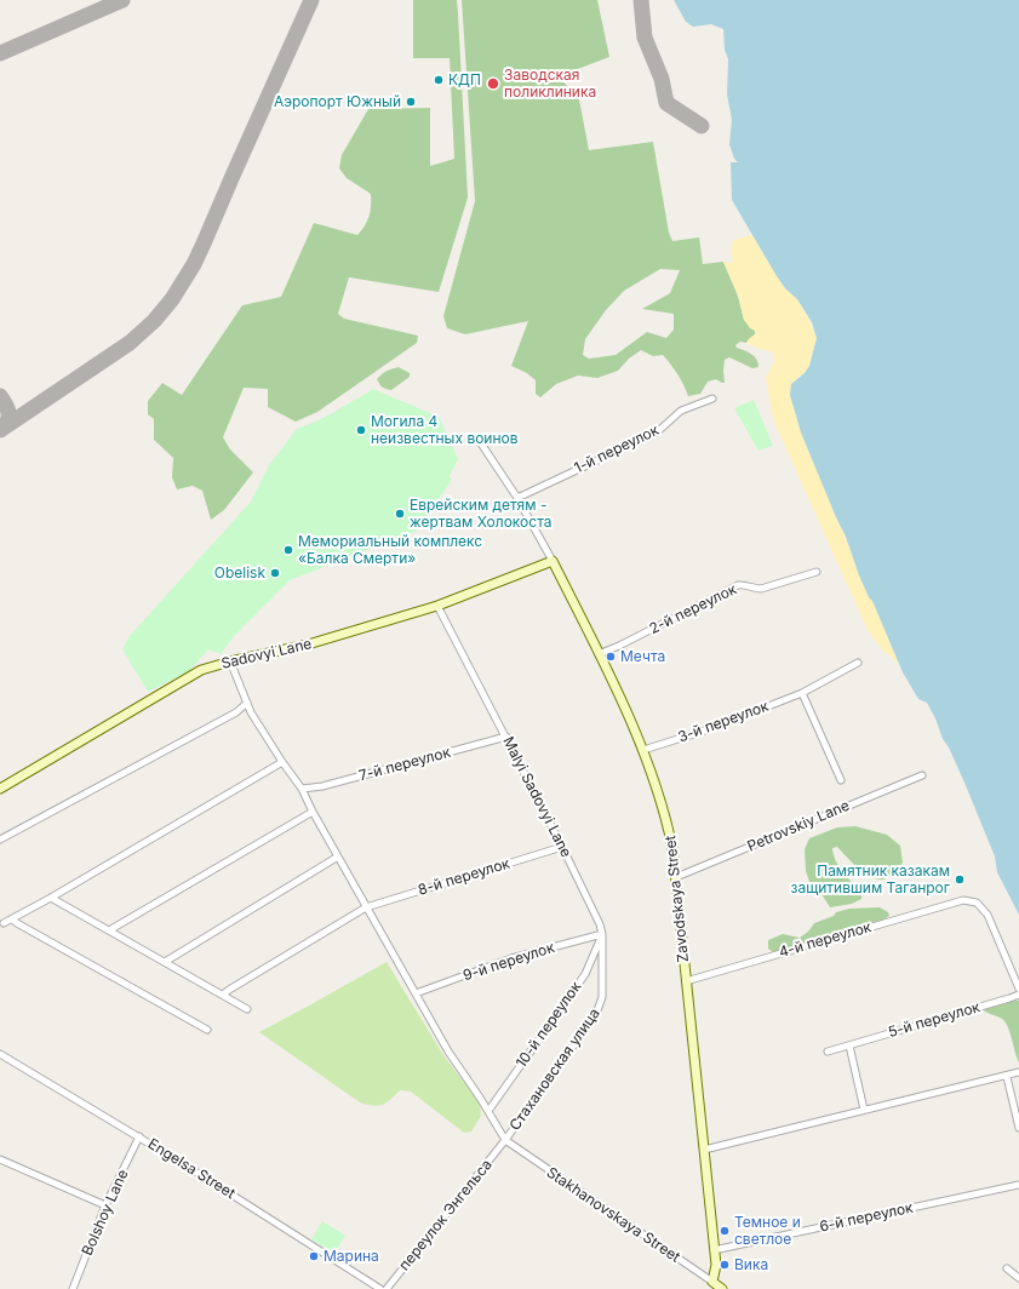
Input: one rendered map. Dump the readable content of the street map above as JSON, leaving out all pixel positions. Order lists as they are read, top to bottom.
{
  "streets": {
    "street": [
      "1-й переулок",
      "2-й переулок",
      "Sadovyi Lane",
      "3-й переулок",
      "7-й переулок",
      "Malyi Sadovyi Lane",
      "Petrovskiy Lane",
      "8-й переулок",
      "Zavodskaya Street",
      "4-й переулок",
      "9-й переулок",
      "5-й переулок",
      "10-й переулок",
      "Стахановская улица",
      "Engelsa Street",
      "Bolshoy Lane",
      "переулок Энгельса",
      "Stakhanovskaya Street",
      "6-й переулок"
    ]
  },
  "crossings": [
    ["1-й переулок", "Zavodskaya Street"],
    ["2-й переулок", "Zavodskaya Street"],
    ["Sadovyi Lane", "Malyi Sadovyi Lane"],
    ["Sadovyi Lane", "Zavodskaya Street"],
    ["3-й переулок", "Zavodskaya Street"],
    ["7-й переулок", "Malyi Sadovyi Lane"],
    ["Malyi Sadovyi Lane", "8-й переулок"],
    ["Malyi Sadovyi Lane", "9-й переулок"],
    ["Malyi Sadovyi Lane", "10-й переулок"],
    ["Malyi Sadovyi Lane", "Стахановская улица"],
    ["Petrovskiy Lane", "Zavodskaya Street"],
    ["Zavodskaya Street", "4-й переулок"],
    ["Zavodskaya Street", "Stakhanovskaya Street"],
    ["Zavodskaya Street", "6-й переулок"],
    ["9-й переулок", "10-й переулок"],
    ["Стахановская улица", "переулок Энгельса"],
    ["Стахановская улица", "Stakhanovskaya Street"],
    ["Engelsa Street", "Bolshoy Lane"],
    ["переулок Энгельса", "Stakhanovskaya Street"]
  ],
  "places": [
    "КДП",
    "Заводская поликлиника",
    "Аэропорт Южный",
    "Могила 4 неизвестных воинов",
    "Еврейским детям - жертвам Холокоста",
    "Мемориальный комплекс «Балка Смерти»",
    "Obelisk",
    "Мечта",
    "Памятник казакам защитившим Таганрог",
    "Темное и светлое",
    "Марина",
    "Вика"
  ]
}
